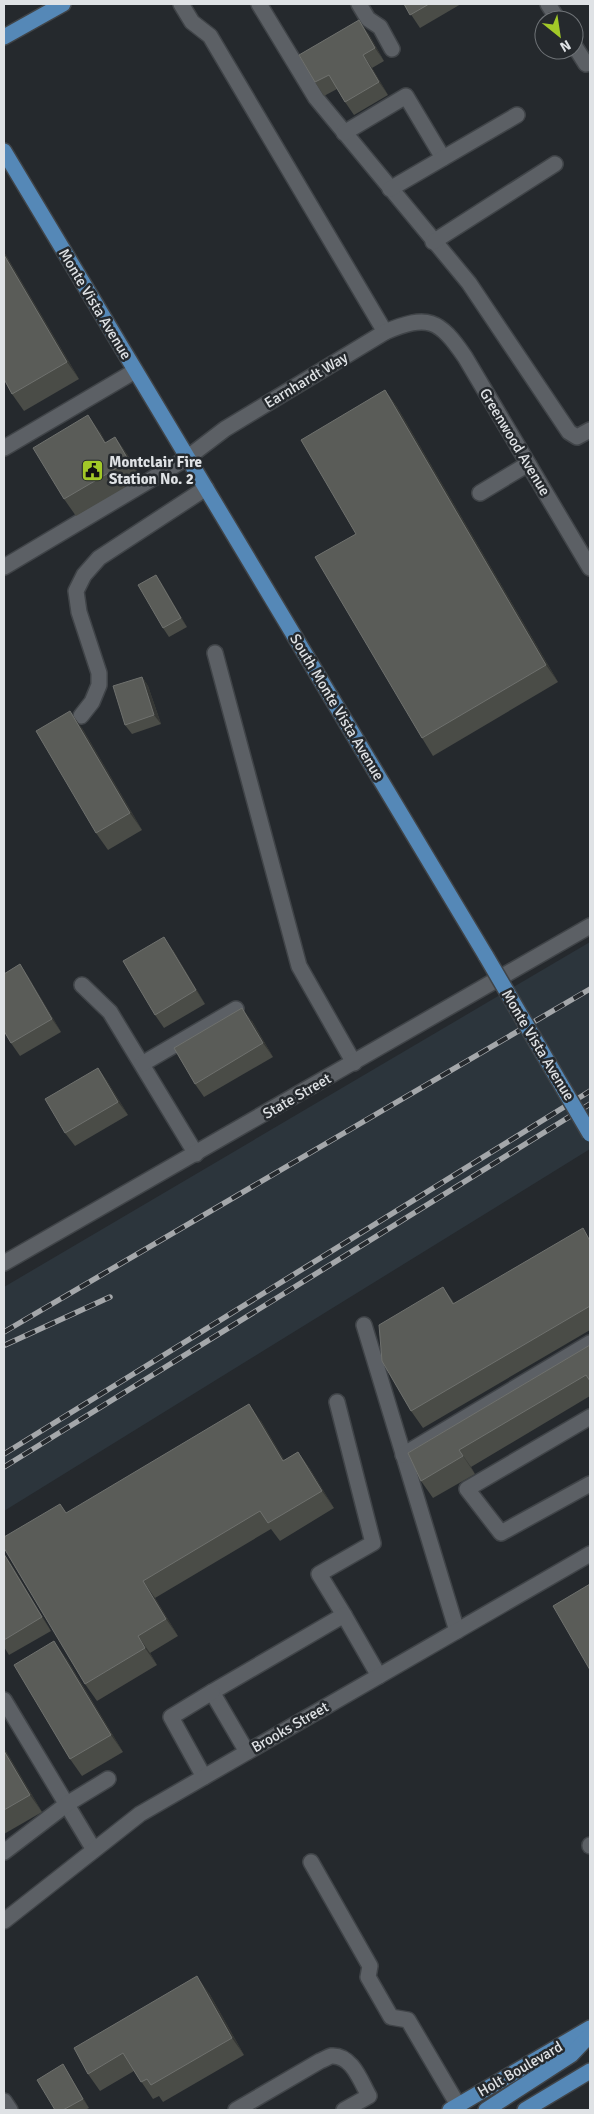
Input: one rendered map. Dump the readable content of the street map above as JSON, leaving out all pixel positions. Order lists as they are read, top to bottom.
{
  "streets": {
    "main road": ["Monte Vista Avenue", "South Monte Vista Avenue", "Holt Boulevard"],
    "street": [
      "Earnhardt Way",
      "Greenwood Avenue",
      "State Street",
      "Brooks Street"
    ]
  },
  "crossings": [
    ["Monte Vista Avenue", "Earnhardt Way"],
    ["Monte Vista Avenue", "South Monte Vista Avenue"],
    ["Earnhardt Way", "Greenwood Avenue"],
    ["Earnhardt Way", "South Monte Vista Avenue"]
  ],
  "places": {
    "public building": ["Montclair Fire Station No. 2"]
  },
  "north": "bottom right"
}
